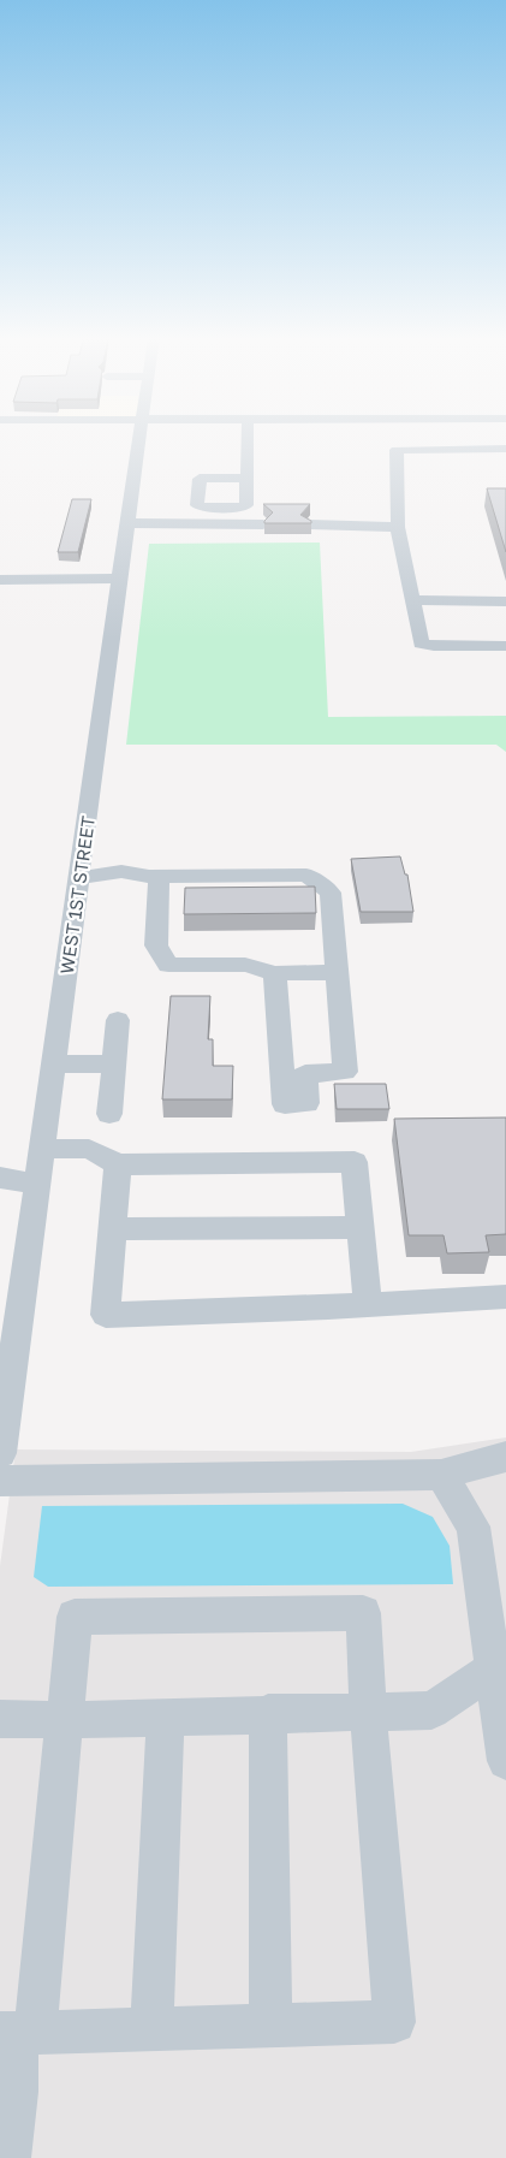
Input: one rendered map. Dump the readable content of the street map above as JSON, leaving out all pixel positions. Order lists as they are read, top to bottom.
{
  "streets": {
    "street": ["WEST 1ST STREET"]
  }
}
